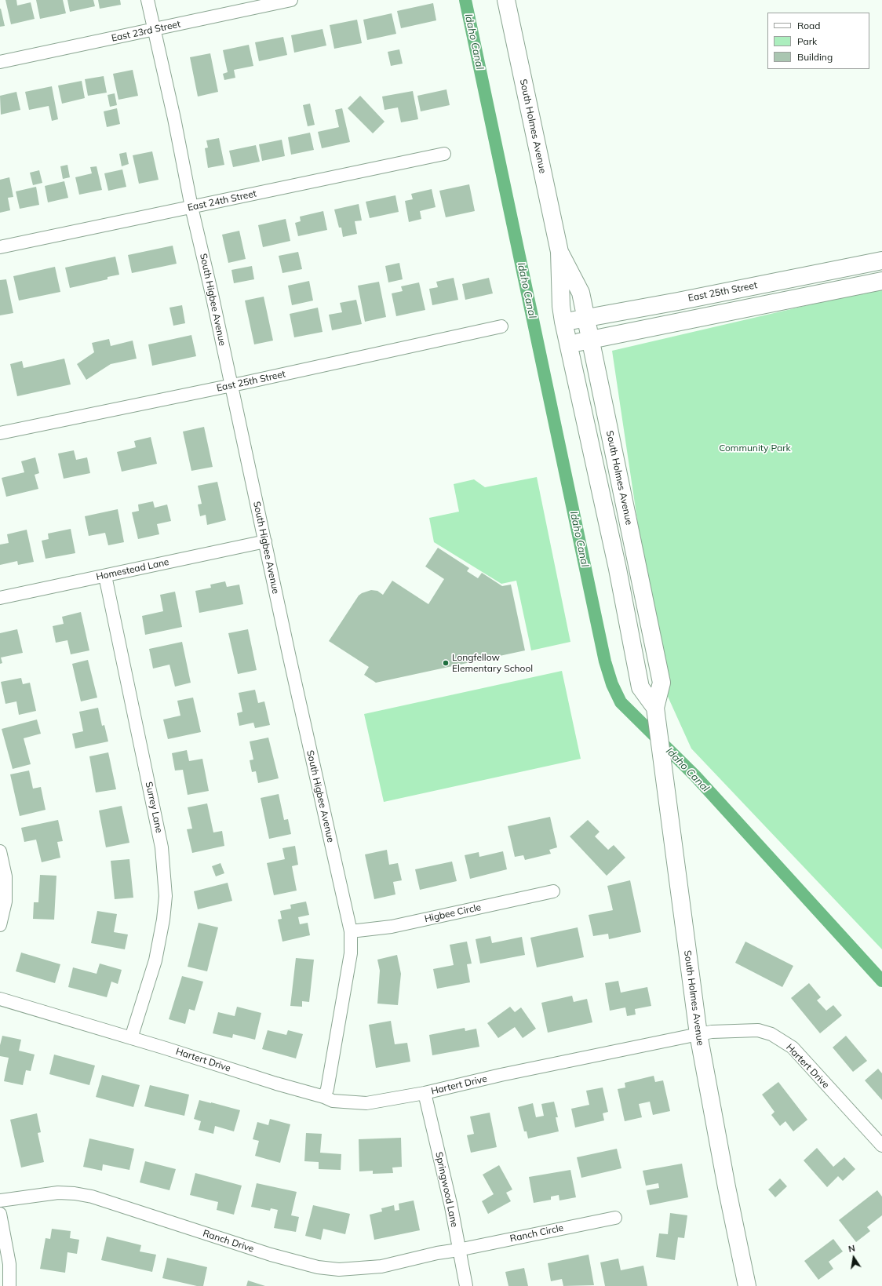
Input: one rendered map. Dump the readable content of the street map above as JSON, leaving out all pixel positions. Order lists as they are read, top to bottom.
{
  "streets": {
    "main road": ["South Holmes Avenue", "East 25th Street"],
    "street": [
      "East 23rd Street",
      "East 24th Street",
      "South Higbee Avenue",
      "Homestead Lane",
      "Surrey Lane",
      "Higbee Circle",
      "Hartert Drive",
      "Springwood Lane",
      "Ranch Circle",
      "Ranch Drive"
    ]
  },
  "crossings": [
    ["East 23rd Street", "South Higbee Avenue"],
    ["South Holmes Avenue", "East 25th Street"],
    ["South Holmes Avenue", "Hartert Drive"],
    ["East 24th Street", "South Higbee Avenue"],
    ["East 25th Street", "South Higbee Avenue"],
    ["South Higbee Avenue", "Homestead Lane"],
    ["South Higbee Avenue", "Higbee Circle"],
    ["South Higbee Avenue", "Hartert Drive"],
    ["Homestead Lane", "Surrey Lane"],
    ["Surrey Lane", "Hartert Drive"],
    ["Hartert Drive", "Springwood Lane"],
    ["Springwood Lane", "Ranch Circle"],
    ["Springwood Lane", "Ranch Drive"],
    ["Ranch Circle", "Ranch Drive"]
  ],
  "water": ["Idaho Canal"],
  "parks": ["Community Park"],
  "places": ["Longfellow Elementary School"],
  "legend": ["Road", "Park", "Building"],
  "north": "top"
}
